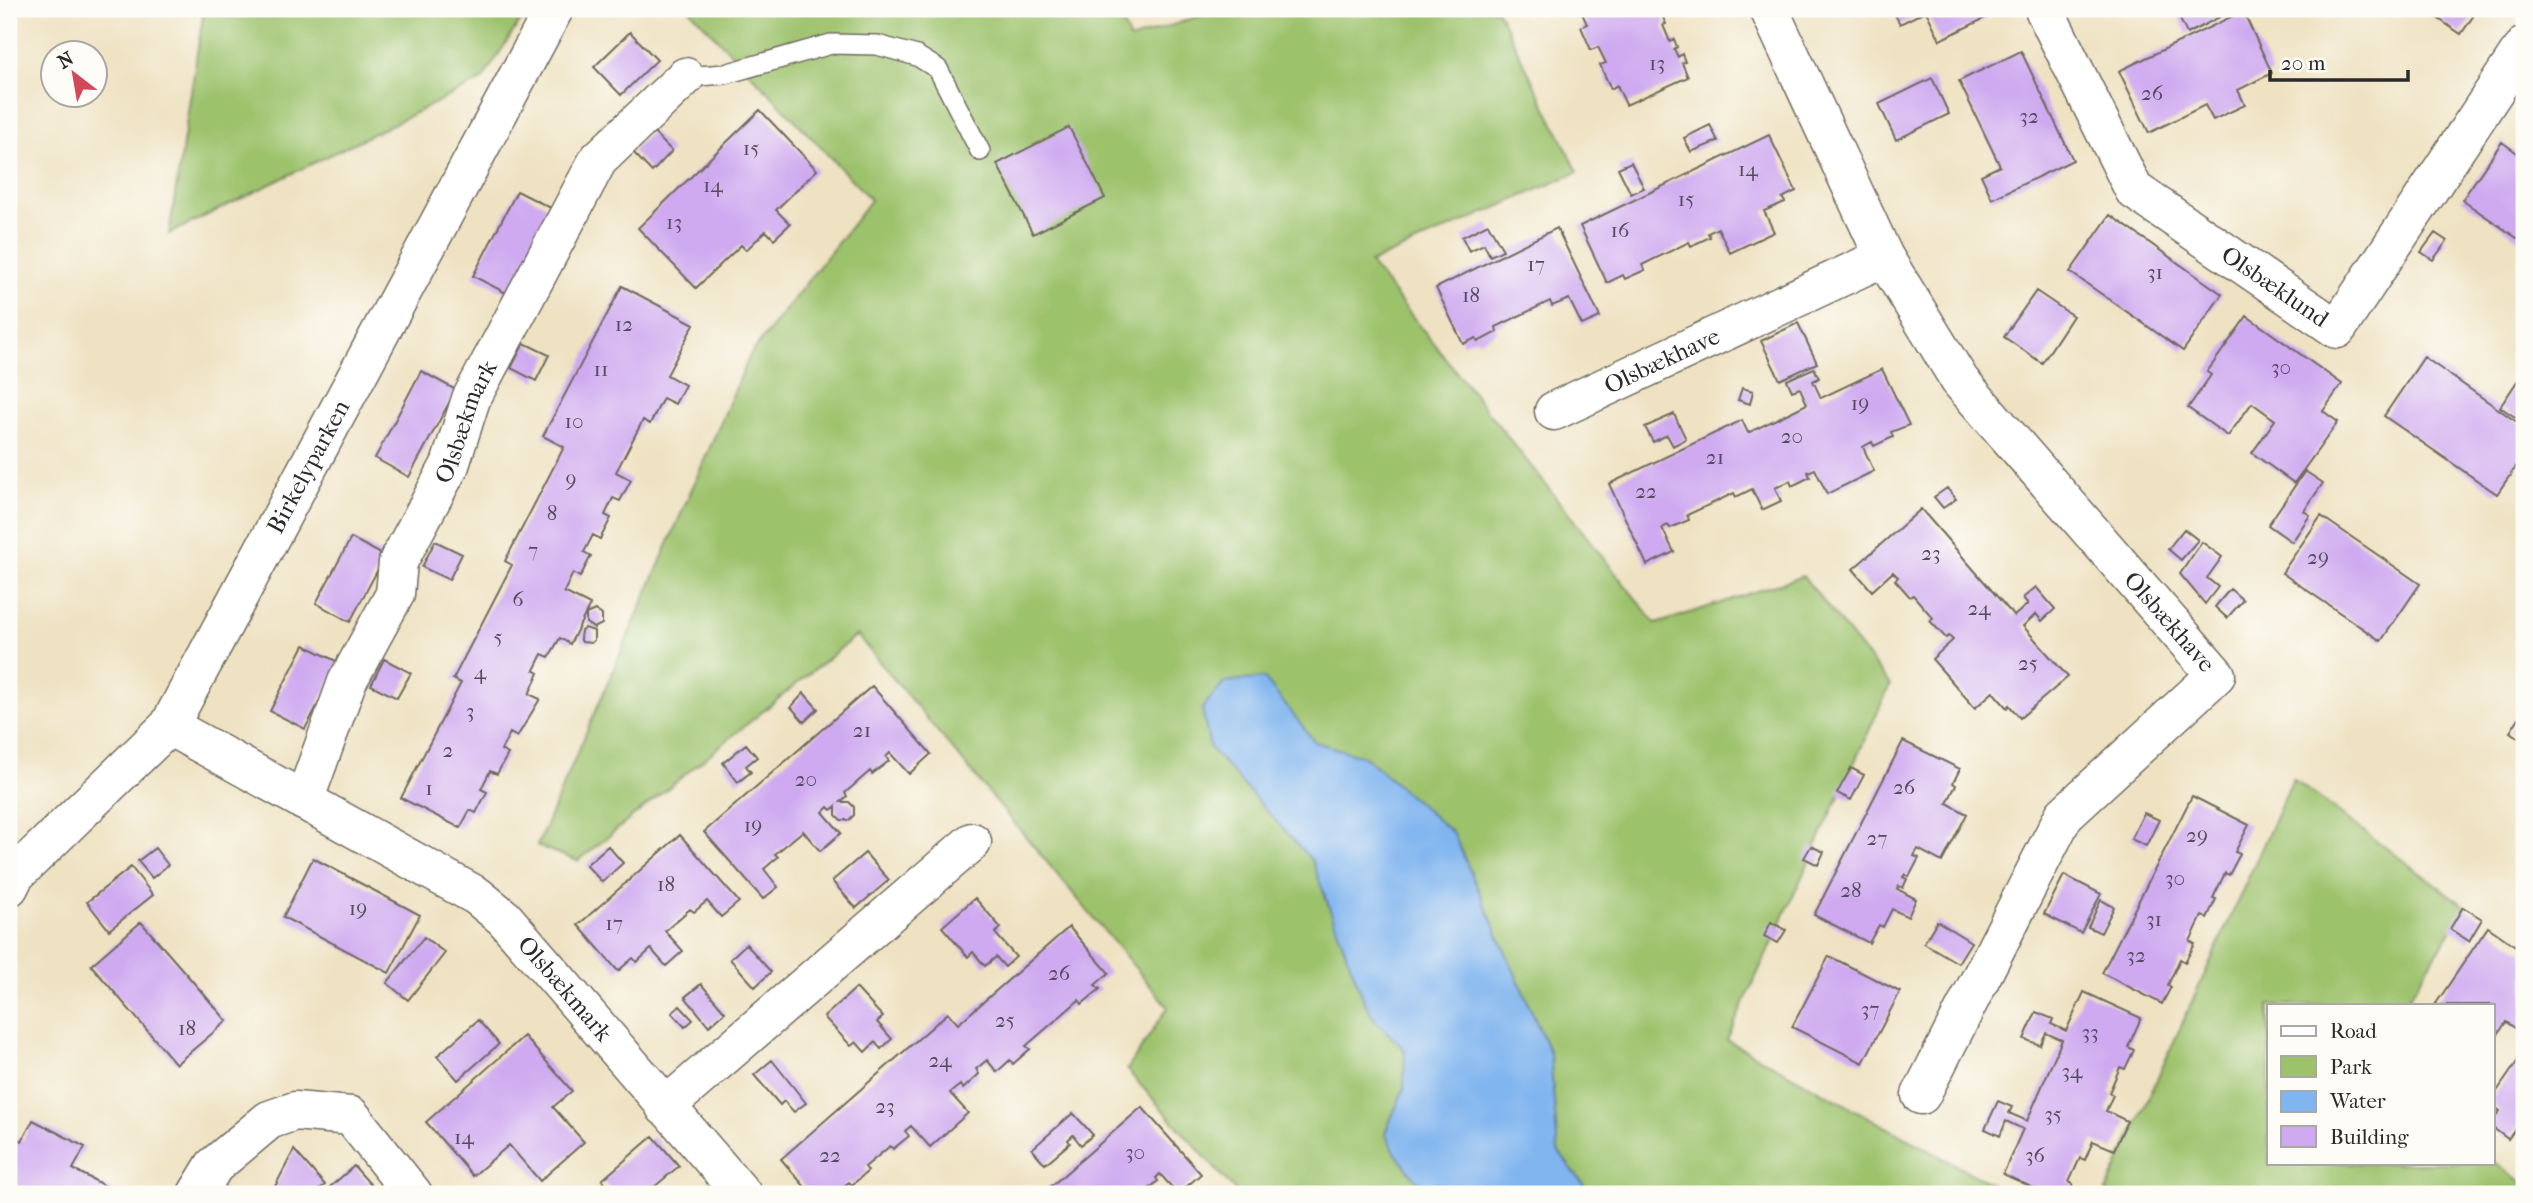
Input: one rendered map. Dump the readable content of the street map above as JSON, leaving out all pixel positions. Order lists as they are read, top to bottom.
{
  "streets": {
    "street": [
      "Olsbæklund",
      "Olsbækhave",
      "Olsbækmark",
      "Birkelyparken"
    ]
  },
  "crossings": [
    ["Olsbækmark", "Birkelyparken"]
  ],
  "house_numbers": [
    "13",
    "26",
    "32",
    "15",
    "14",
    "14",
    "15",
    "13",
    "16",
    "17",
    "31",
    "18",
    "12",
    "30",
    "11",
    "19",
    "10",
    "20",
    "21",
    "9",
    "22",
    "8",
    "7",
    "23",
    "29",
    "6",
    "24",
    "5",
    "25",
    "4",
    "3",
    "21",
    "2",
    "20",
    "26",
    "1",
    "19",
    "29",
    "27",
    "30",
    "18",
    "28",
    "19",
    "31",
    "17",
    "32",
    "26",
    "37",
    "25",
    "18",
    "33",
    "24",
    "34",
    "23",
    "35",
    "14",
    "30",
    "22",
    "36"
  ],
  "legend": [
    "Road",
    "Park",
    "Water",
    "Building"
  ],
  "scale_bar": "20 m",
  "north": "top left"
}
